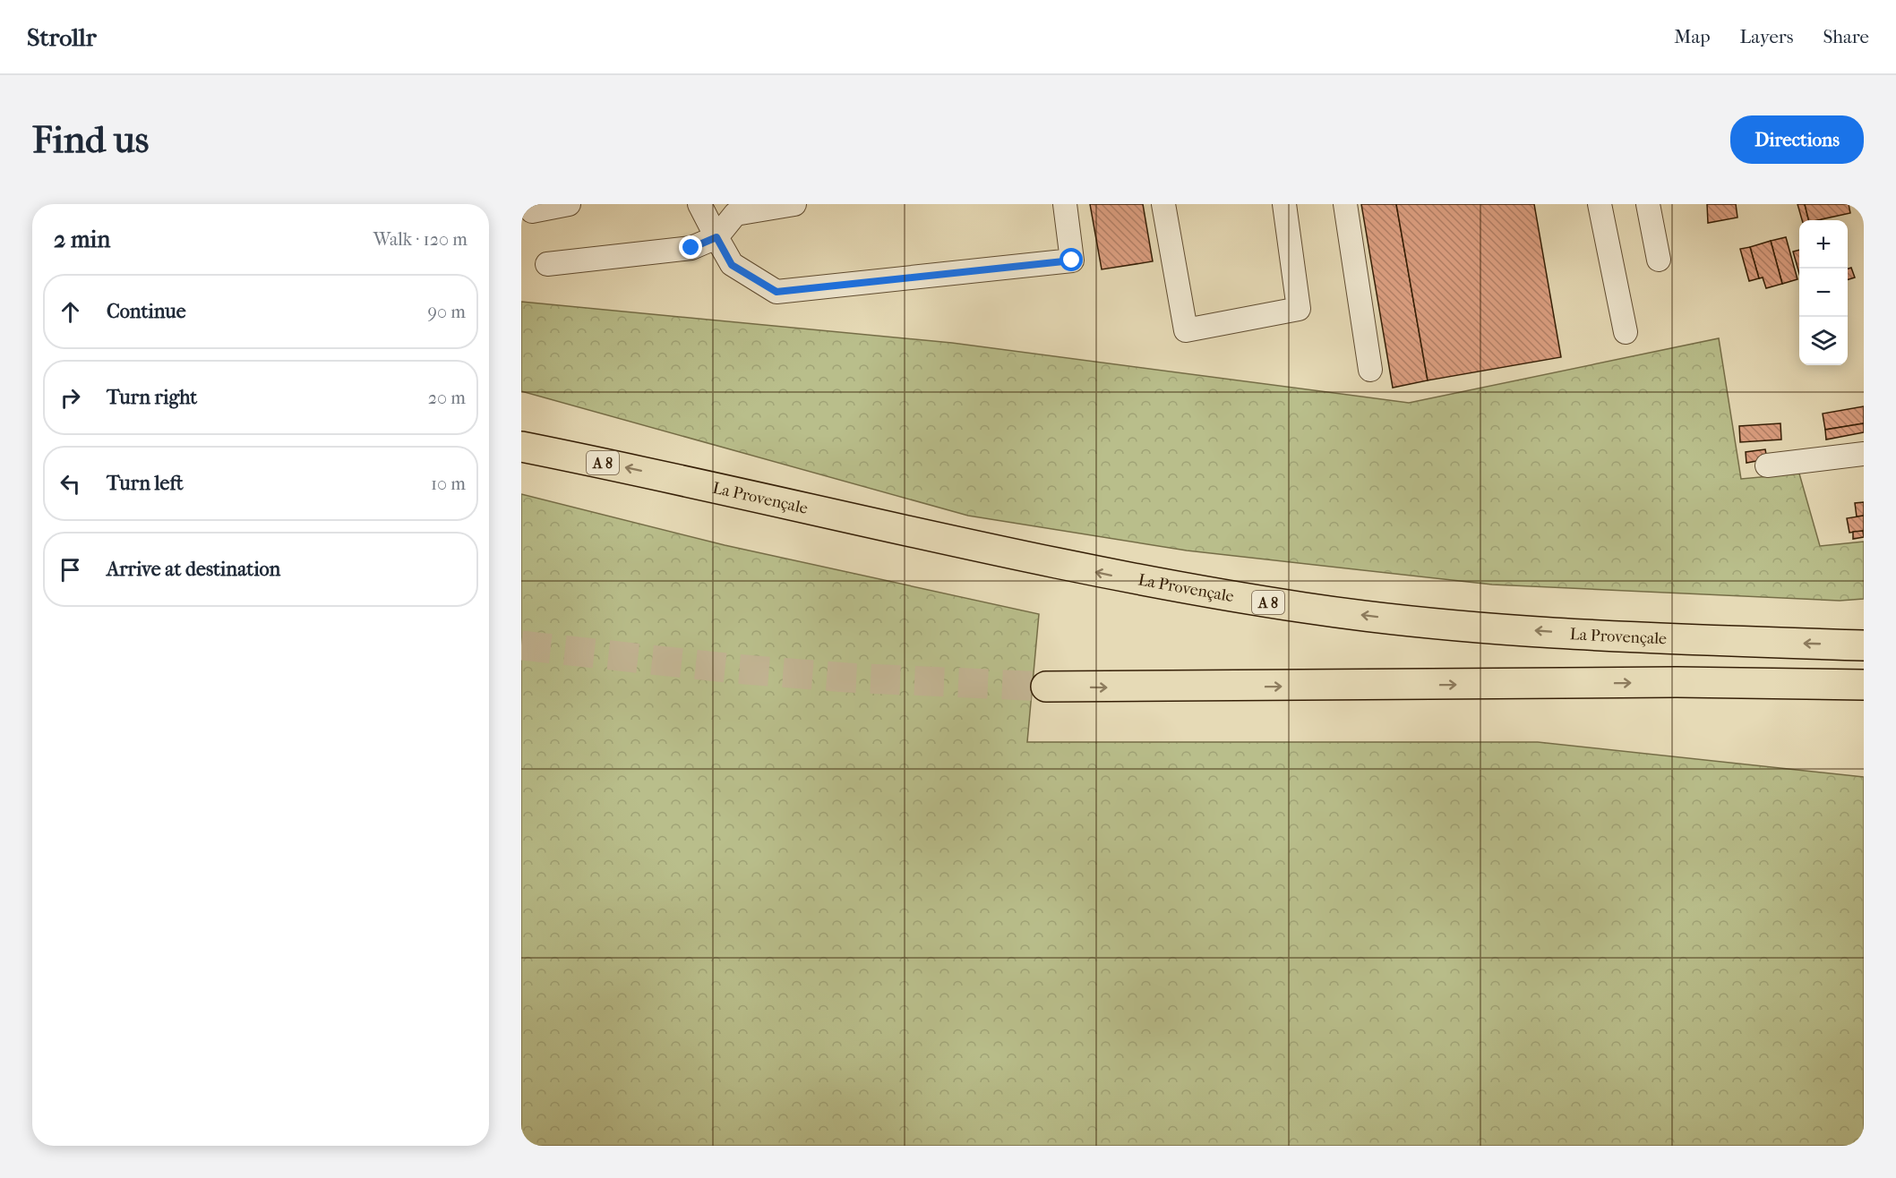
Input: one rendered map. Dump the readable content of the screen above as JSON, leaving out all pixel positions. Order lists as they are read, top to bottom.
{
  "streets": {
    "highway": ["A 8", "La Provençale"]
  },
  "page": {
    "header": "Strollr",
    "nav": ["Map", "Layers", "Share"],
    "buttons": "Directions",
    "title": "Find us",
    "heading": ["2 min", "Walk · 120 m"],
    "map_buttons": ["+", "−"],
    "list": [
      ["Continue", "90 m"],
      ["Turn right", "20 m"],
      ["Turn left", "10 m"],
      "Arrive at destination"
    ]
  }
}
